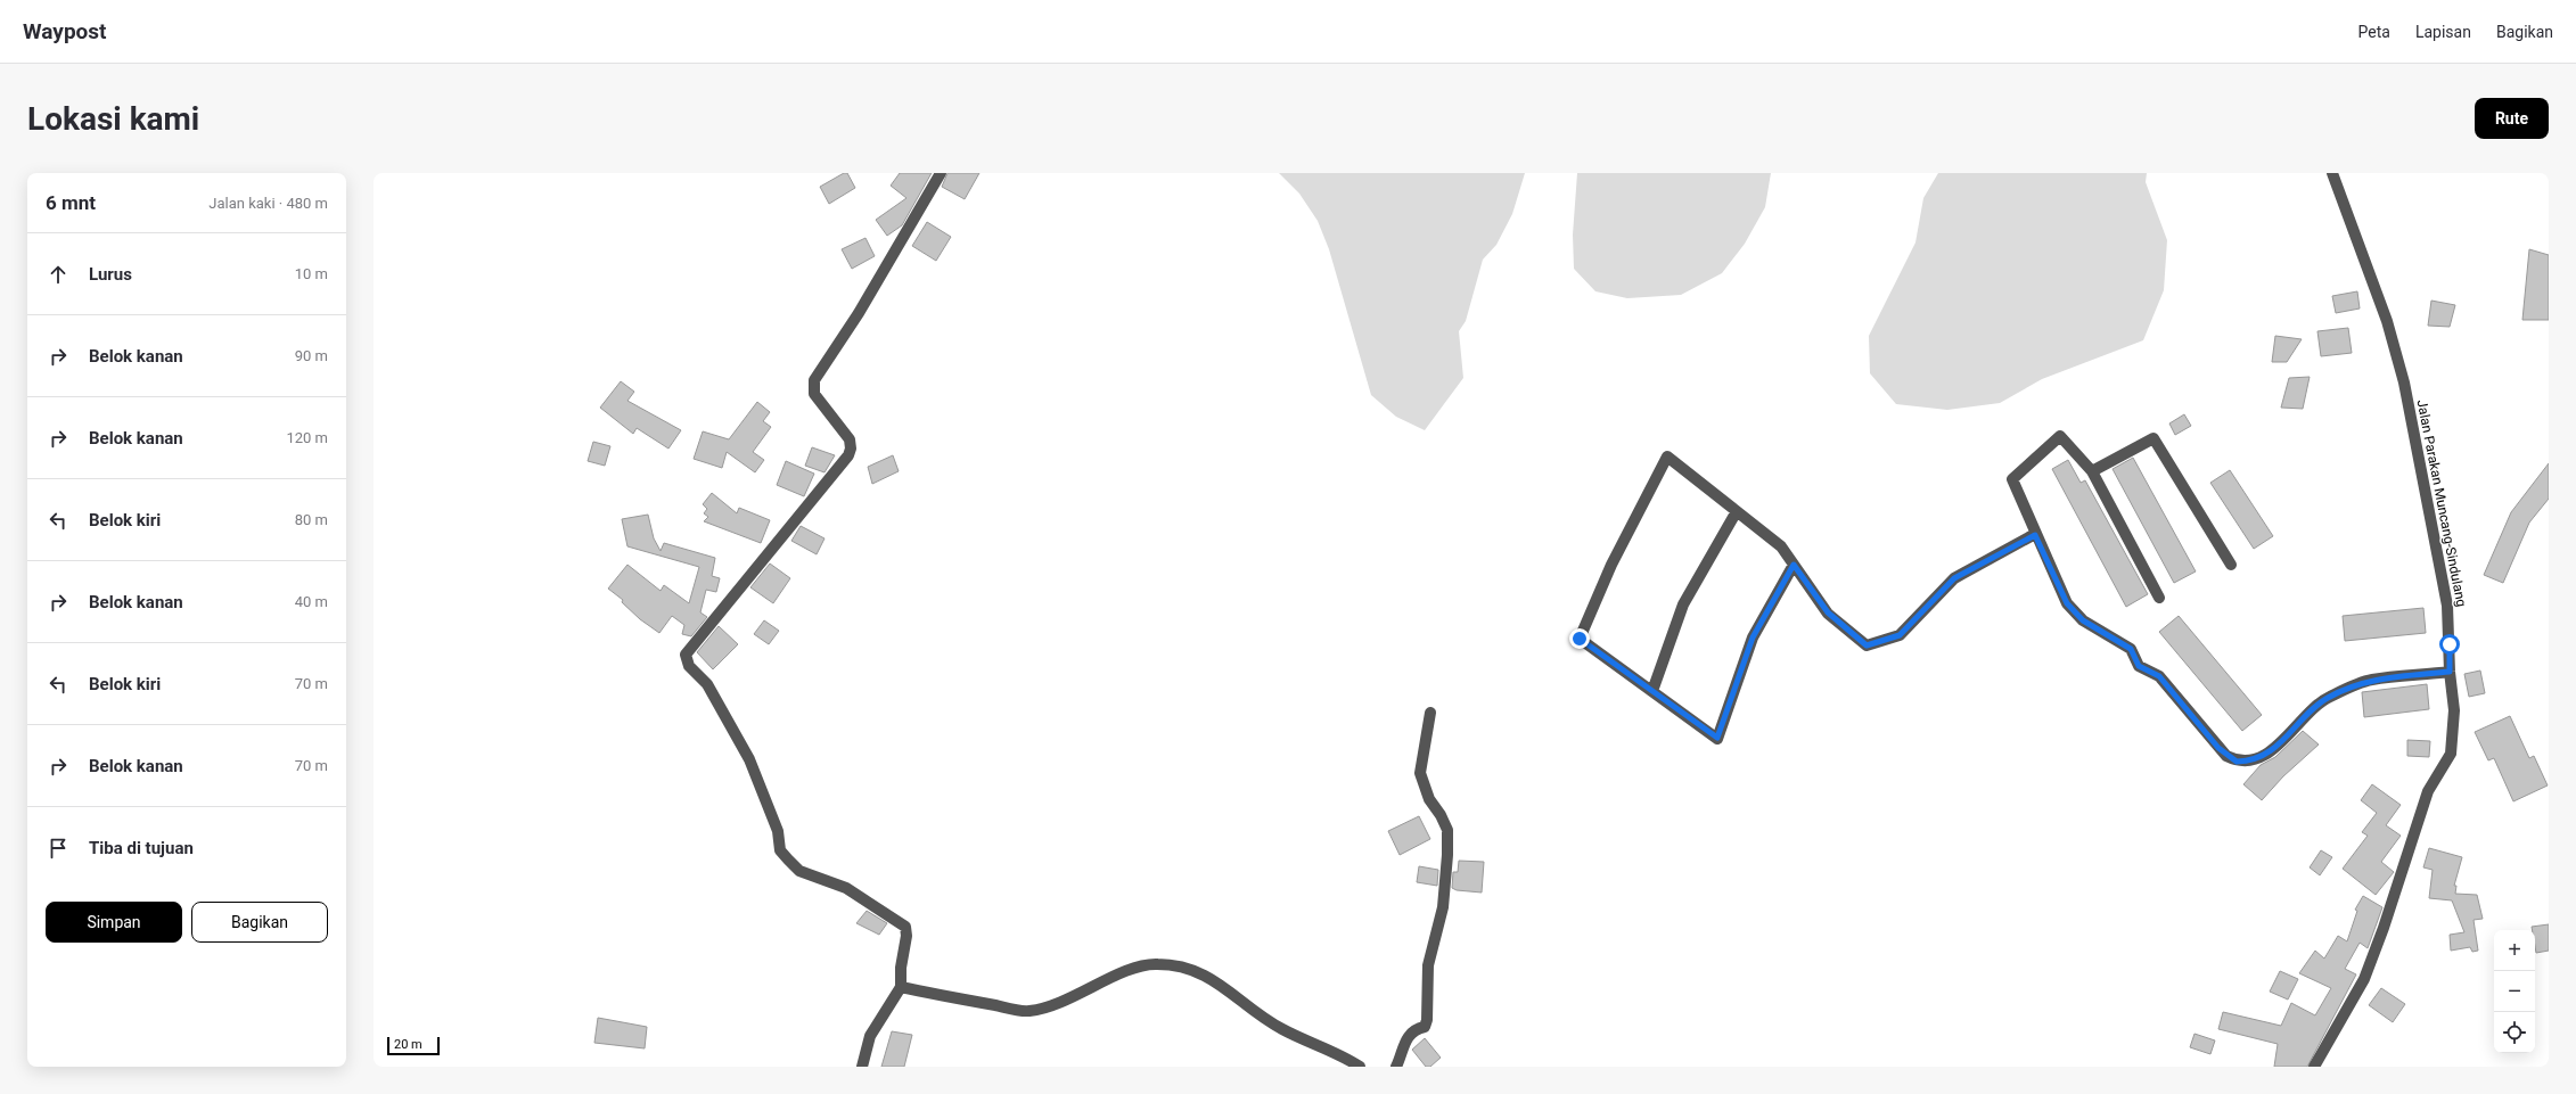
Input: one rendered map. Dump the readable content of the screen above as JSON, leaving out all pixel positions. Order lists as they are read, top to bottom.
{
  "streets": {
    "street": ["Jalan Parakan Muncang-Sindulang"]
  },
  "scale_bar": "20 m",
  "page": {
    "header": "Waypost",
    "nav": ["Peta", "Lapisan", "Bagikan"],
    "buttons": [
      "Rute",
      ["Simpan", "Bagikan"]
    ],
    "title": "Lokasi kami",
    "heading": ["6 mnt", "Jalan kaki · 480 m"],
    "list": [
      ["Lurus", "10 m"],
      ["Belok kanan", "90 m"],
      ["Belok kanan", "120 m"],
      ["Belok kiri", "80 m"],
      ["Belok kanan", "40 m"],
      ["Belok kiri", "70 m"],
      ["Belok kanan", "70 m"],
      "Tiba di tujuan"
    ],
    "map_buttons": ["+", "−"],
    "scale": "20 m"
  }
}
